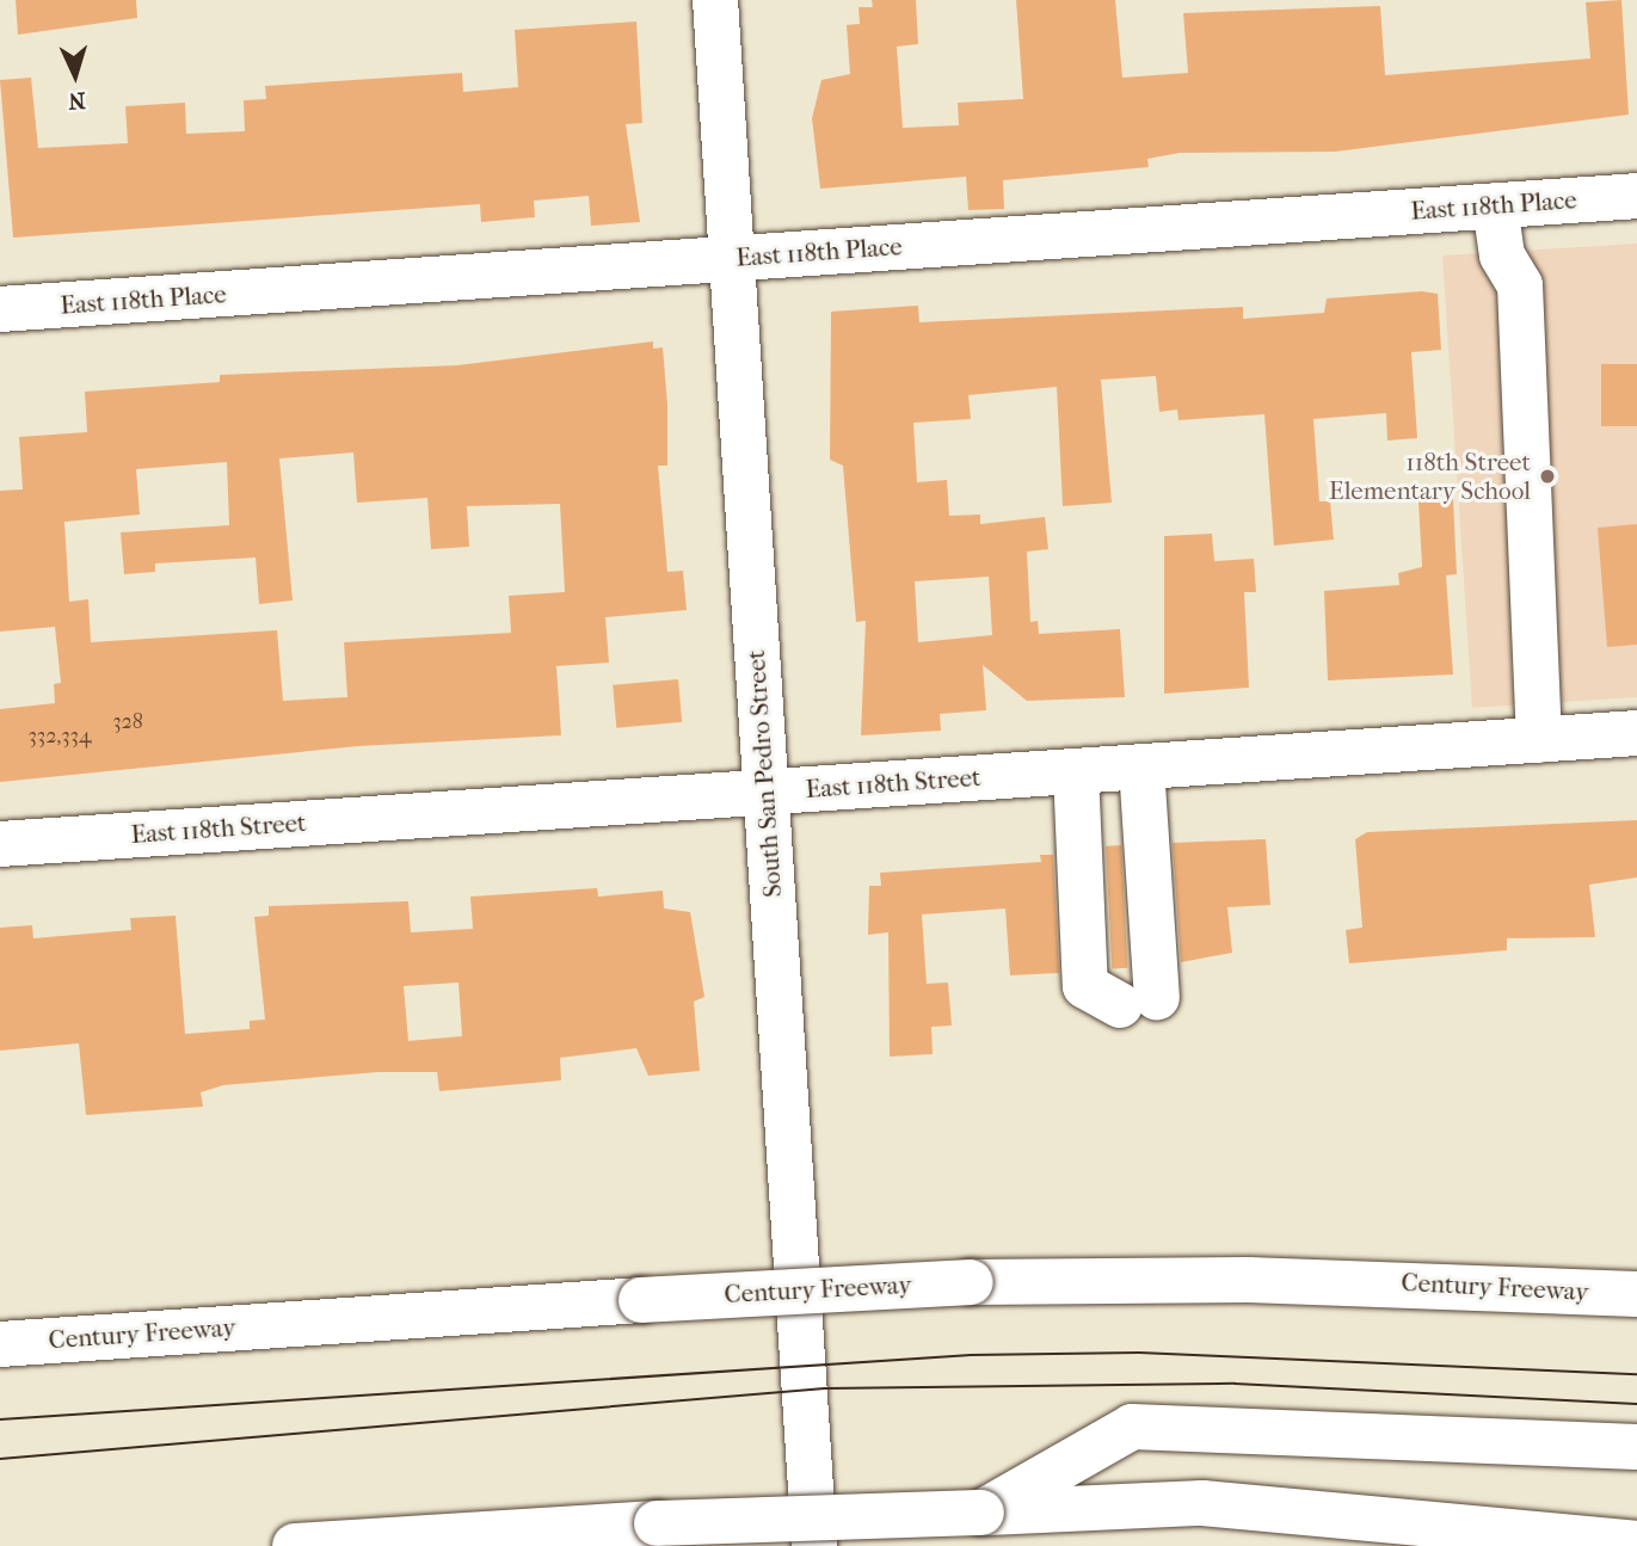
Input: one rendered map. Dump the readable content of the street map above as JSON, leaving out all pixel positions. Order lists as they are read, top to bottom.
{
  "streets": {
    "main road": [
      "East 118th Place",
      "South San Pedro Street",
      "East 118th Street",
      "Century Freeway"
    ]
  },
  "crossings": [
    ["East 118th Place", "South San Pedro Street"],
    ["South San Pedro Street", "East 118th Street"]
  ],
  "places": ["118th Street Elementary School"],
  "house_numbers": ["328", "332,334"],
  "north": "bottom"
}
